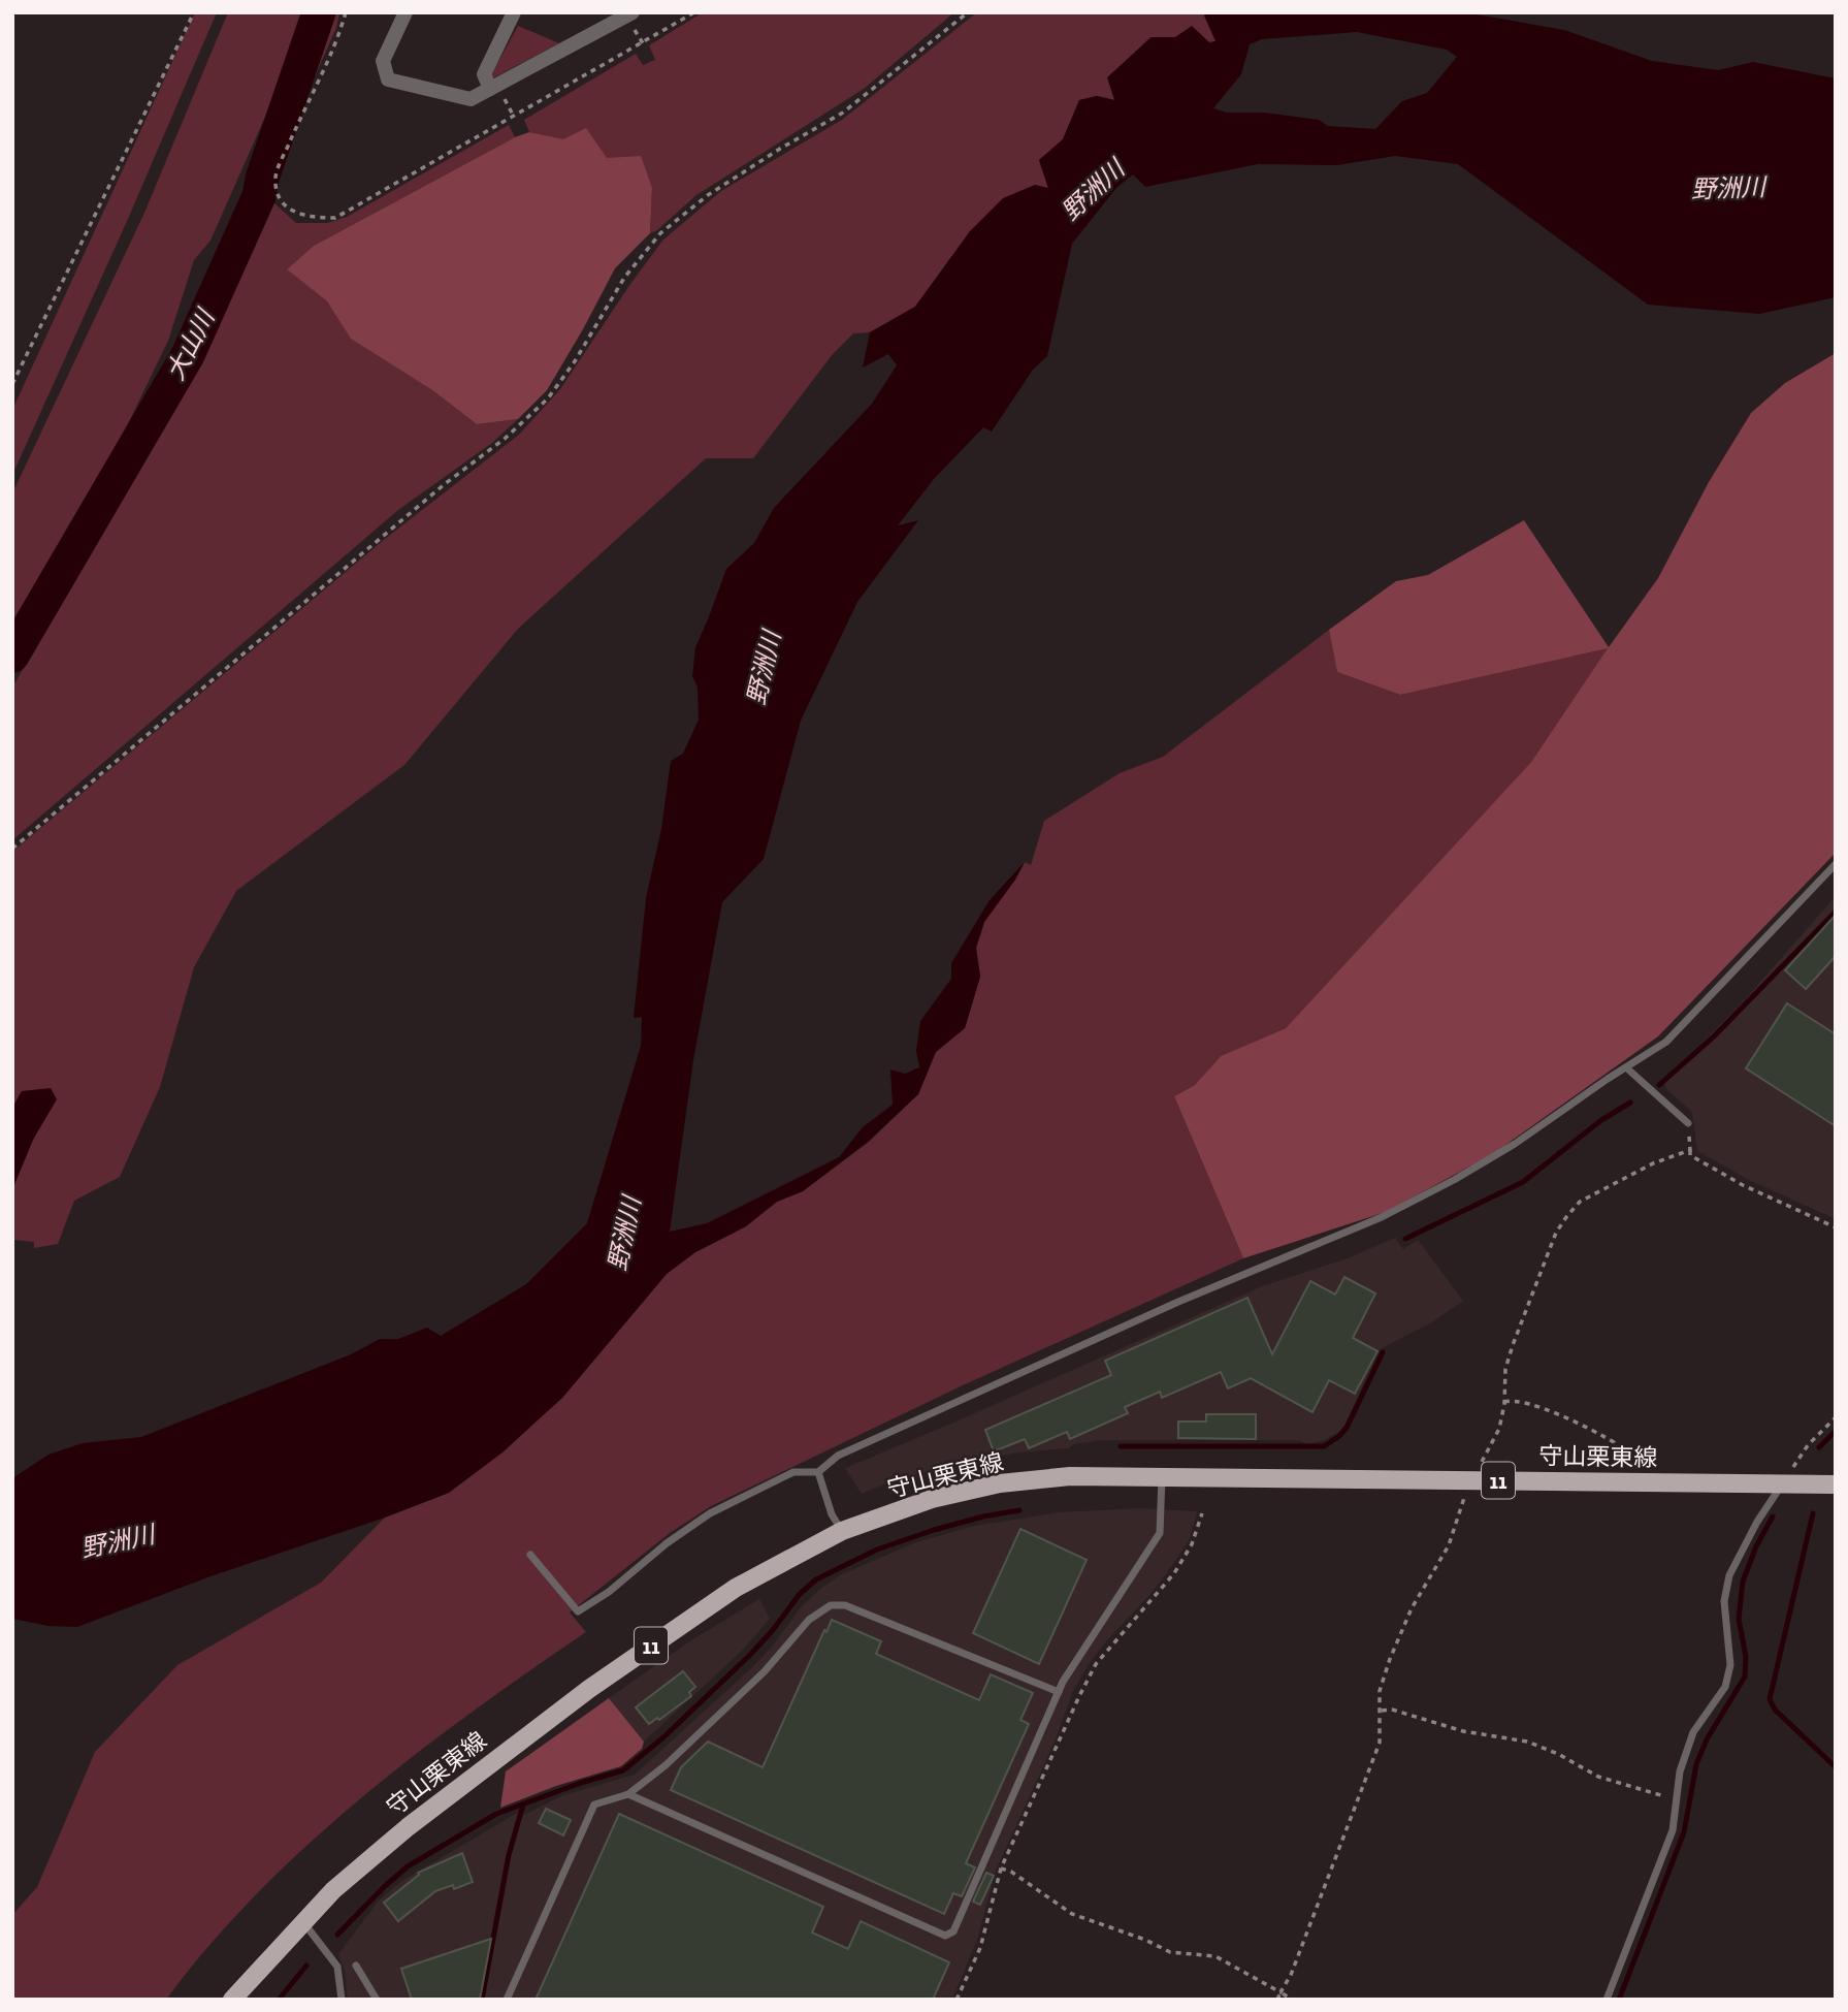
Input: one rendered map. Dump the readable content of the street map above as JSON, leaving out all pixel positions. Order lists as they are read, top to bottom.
{
  "streets": {
    "main road": ["守山栗東線", "11"]
  },
  "water": ["野洲川", "大山川"]
}
